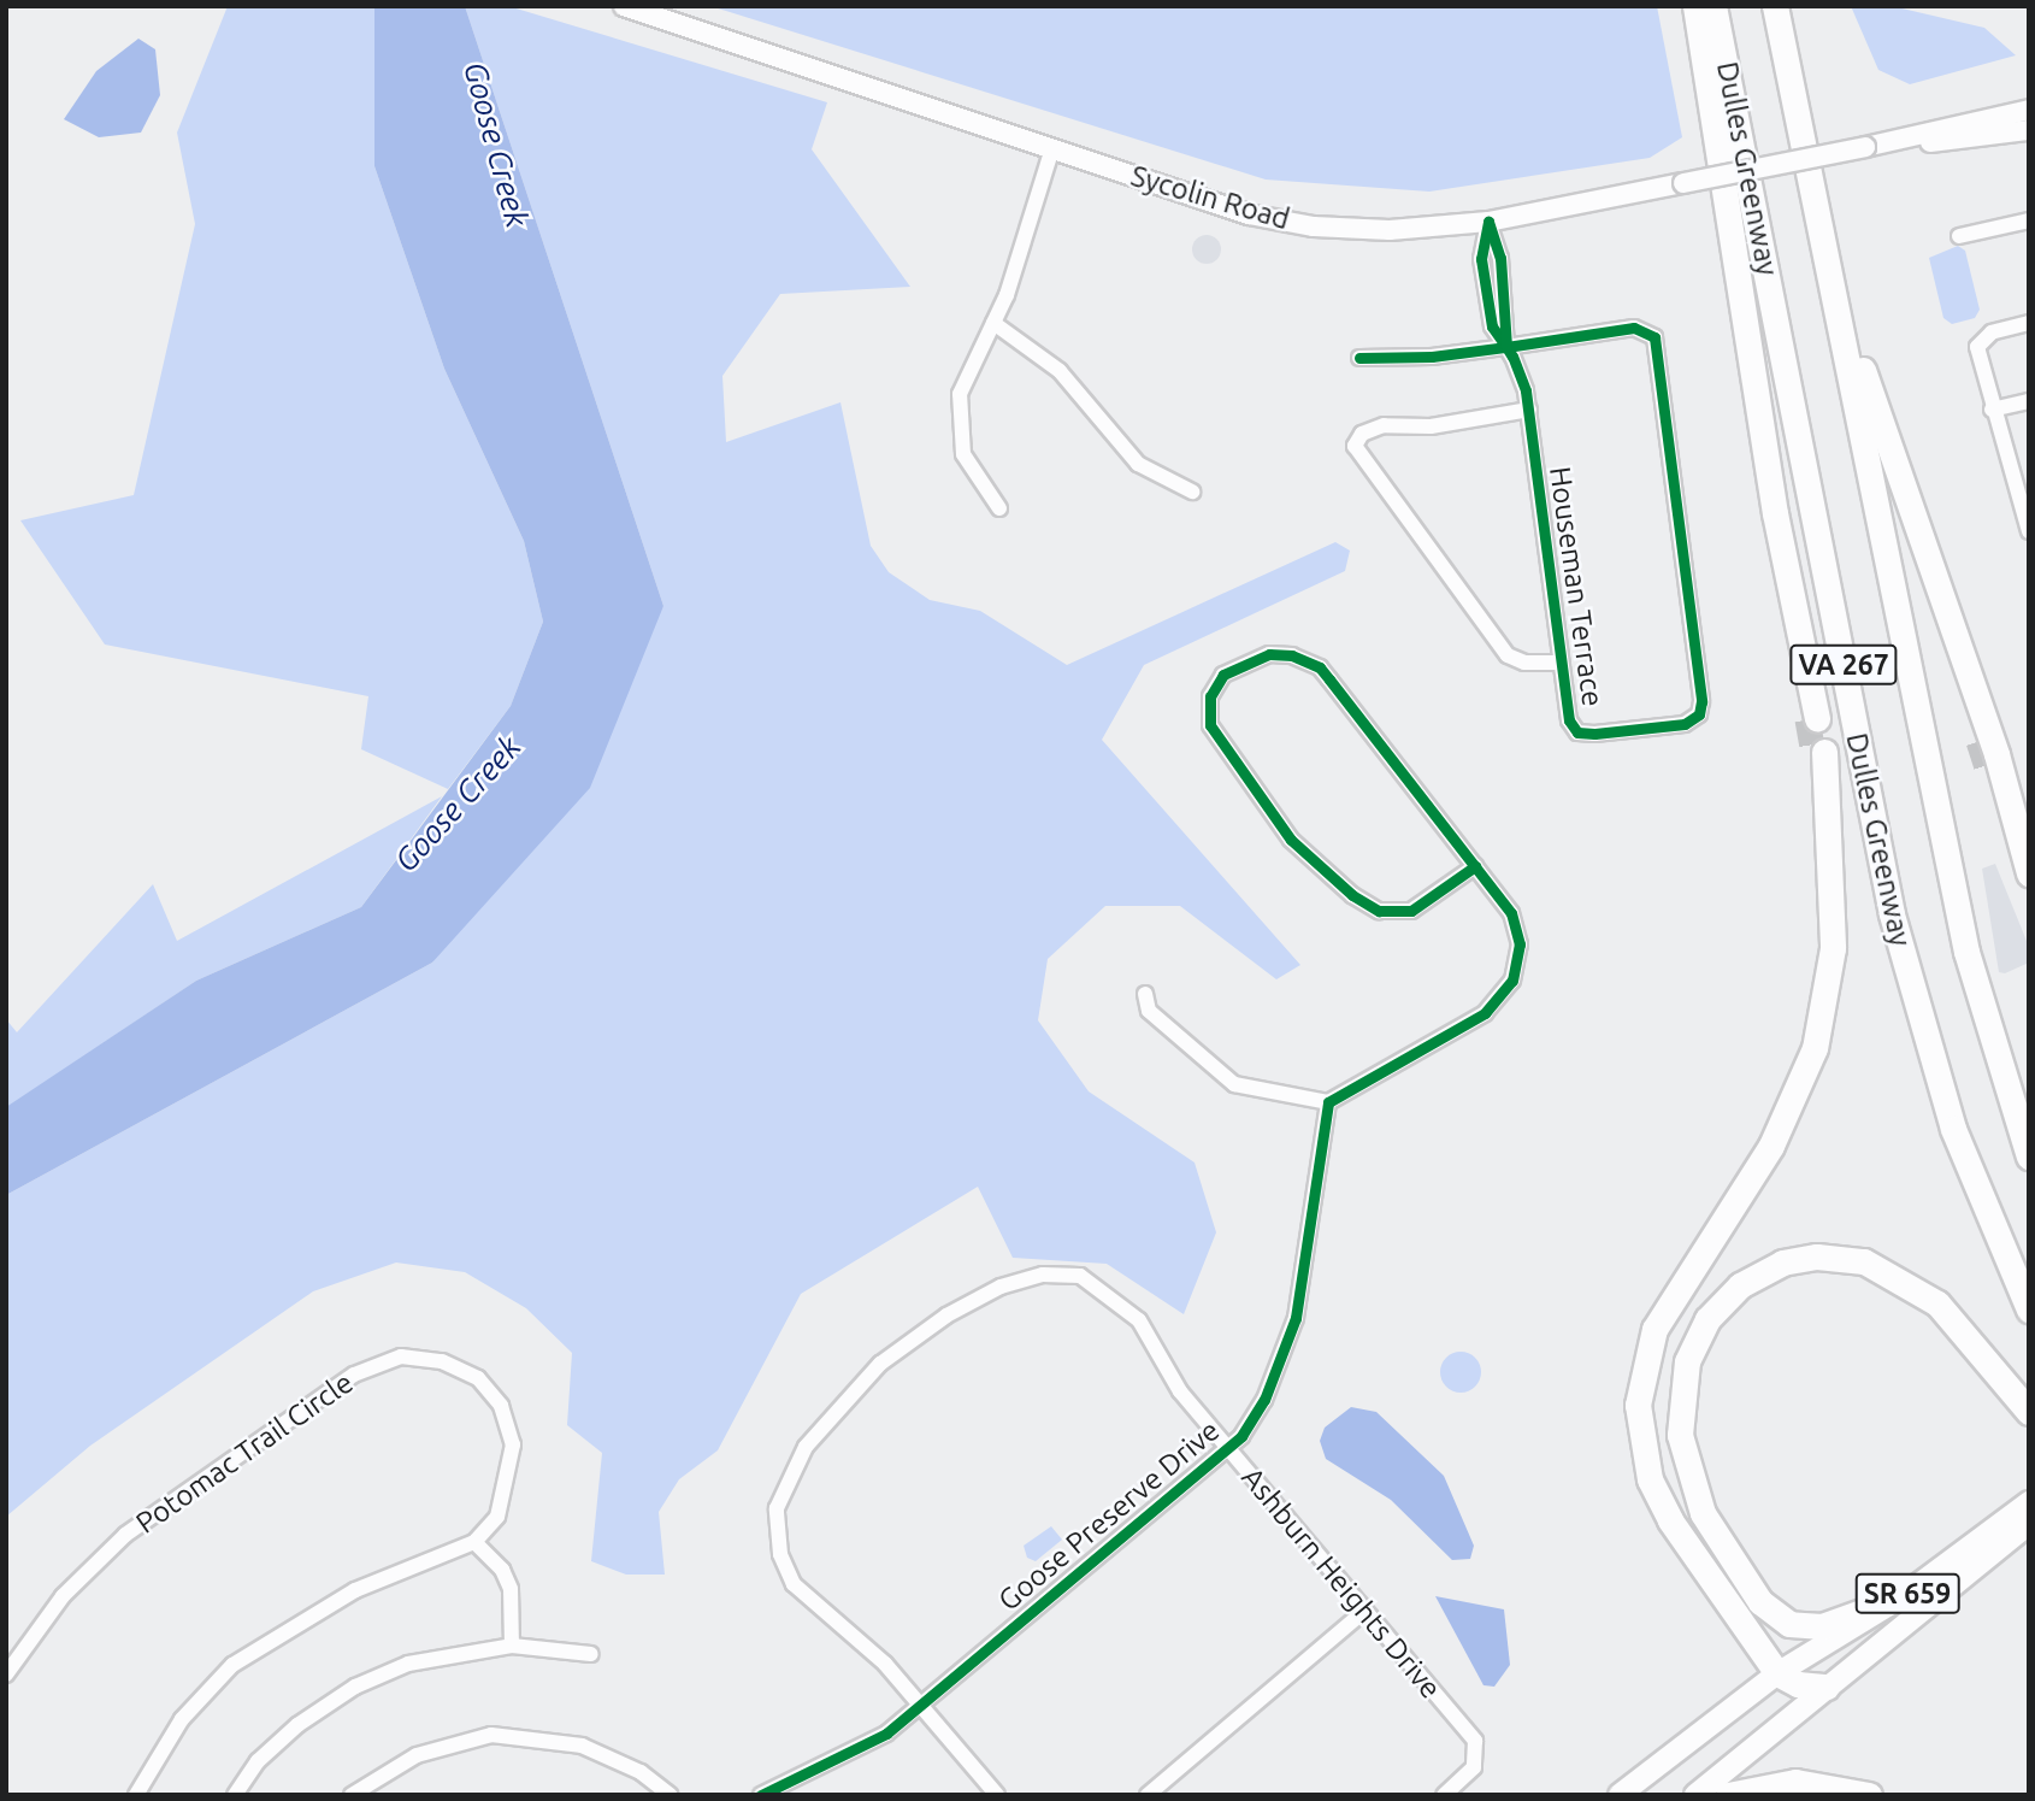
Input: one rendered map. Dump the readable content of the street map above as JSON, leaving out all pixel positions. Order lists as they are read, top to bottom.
{
  "streets": {
    "highway": ["Dulles Greenway", "VA 267"],
    "main road": ["Sycolin Road", "SR 659"],
    "street": [
      "Houseman Terrace",
      "Potomac Trail Circle",
      "Goose Preserve Drive",
      "Ashburn Heights Drive"
    ]
  },
  "crossings": [
    ["Sycolin Road", "Houseman Terrace"],
    ["Goose Preserve Drive", "Ashburn Heights Drive"]
  ],
  "water": ["Goose Creek"]
}
